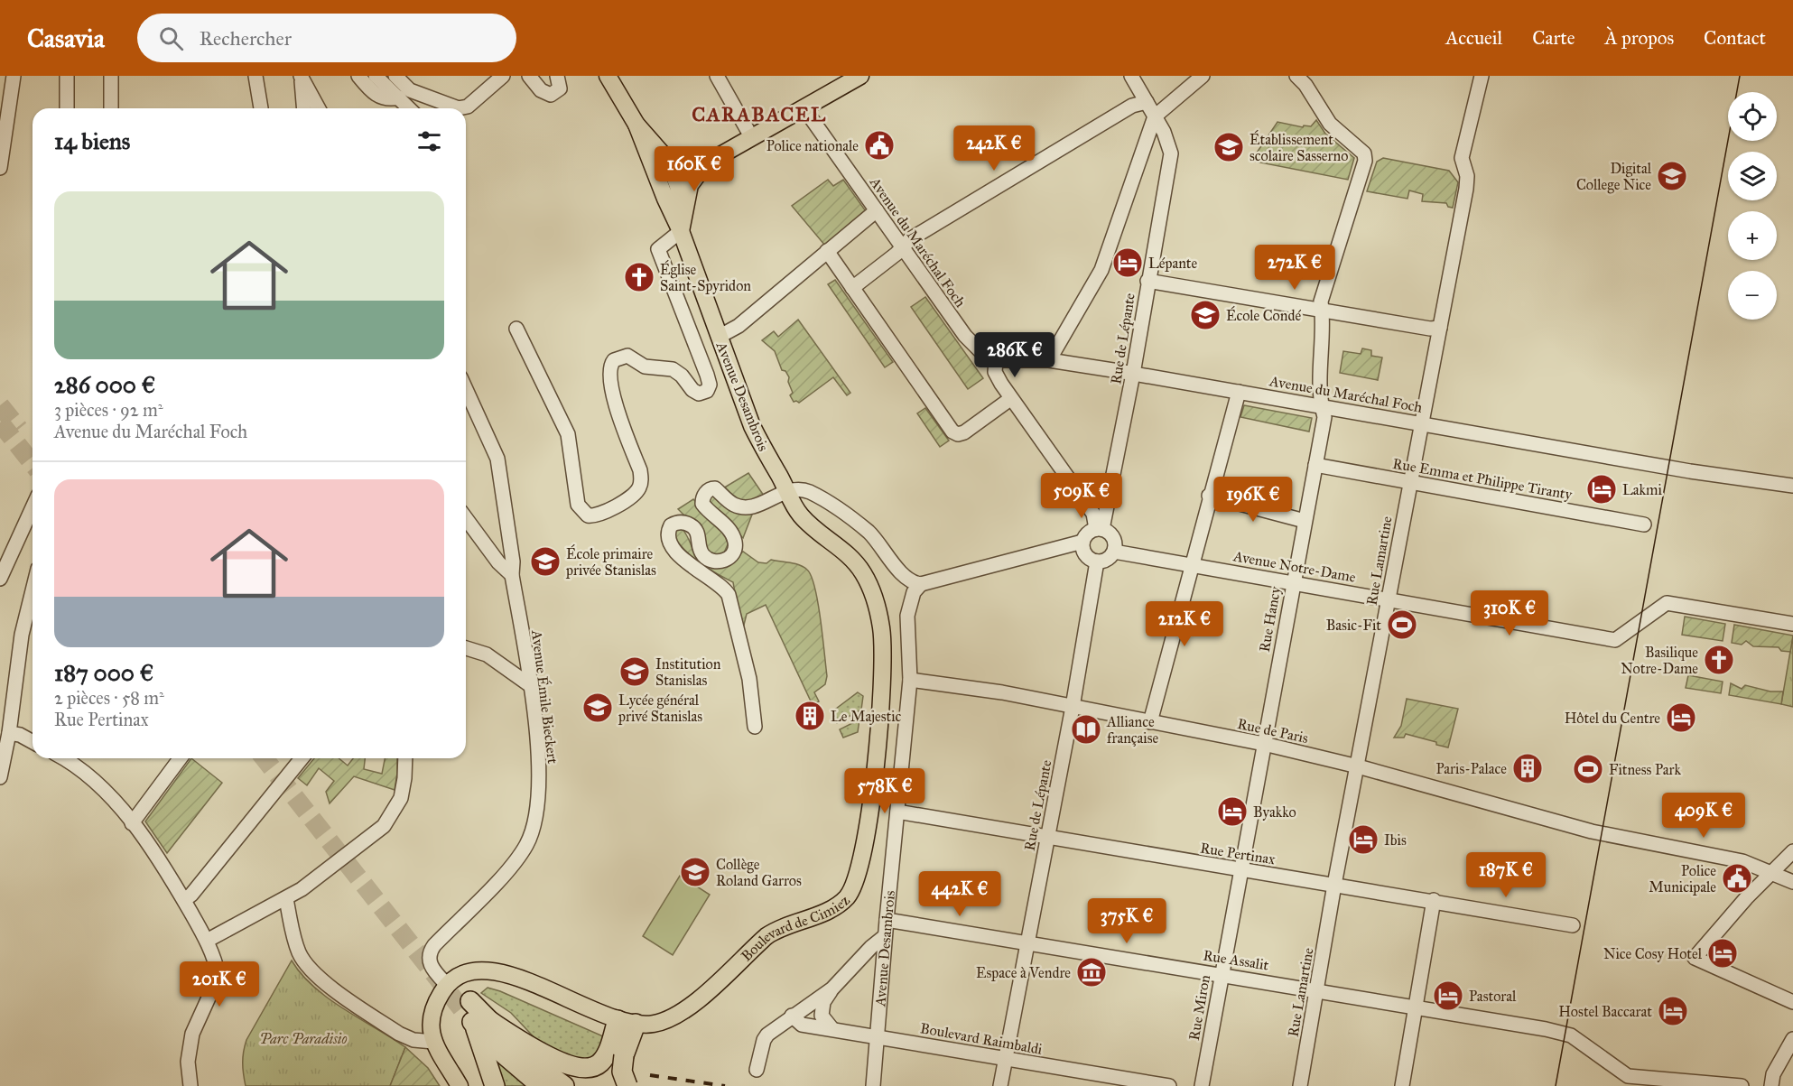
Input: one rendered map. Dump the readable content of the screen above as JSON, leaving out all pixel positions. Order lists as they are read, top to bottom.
{
  "streets": {
    "main road": ["Avenue Desambrois", "Boulevard de Cimiez"],
    "street": [
      "Avenue du Maréchal Foch",
      "Rue de Lépante",
      "Rue Emma et Philippe Tiranty",
      "Rue Lamartine",
      "Avenue Notre-Dame",
      "Rue Hancy",
      "Avenue Émile Bieckert",
      "Rue de Paris",
      "Rue Pertinax",
      "Rue Assalit",
      "Rue Miron",
      "Boulevard Raimbaldi"
    ]
  },
  "crossings": [
    ["Avenue du Maréchal Foch", "Rue de Lépante"],
    ["Avenue du Maréchal Foch", "Rue Lamartine"],
    ["Avenue du Maréchal Foch", "Rue Hancy"],
    ["Rue de Lépante", "Avenue Notre-Dame"],
    ["Rue de Lépante", "Rue de Paris"],
    ["Rue de Lépante", "Rue Pertinax"],
    ["Rue de Lépante", "Rue Assalit"],
    ["Rue de Lépante", "Boulevard Raimbaldi"],
    ["Avenue Desambrois", "Rue de Paris"],
    ["Avenue Desambrois", "Rue Pertinax"],
    ["Avenue Desambrois", "Boulevard de Cimiez"],
    ["Avenue Desambrois", "Rue Assalit"],
    ["Avenue Desambrois", "Boulevard Raimbaldi"],
    ["Rue Emma et Philippe Tiranty", "Rue Lamartine"],
    ["Rue Emma et Philippe Tiranty", "Rue Hancy"],
    ["Rue Lamartine", "Avenue Notre-Dame"],
    ["Rue Lamartine", "Rue de Paris"],
    ["Rue Lamartine", "Rue Pertinax"],
    ["Rue Lamartine", "Rue Assalit"],
    ["Avenue Notre-Dame", "Rue Hancy"],
    ["Rue Hancy", "Rue de Paris"],
    ["Rue Hancy", "Rue Miron"],
    ["Rue de Paris", "Rue Miron"],
    ["Rue Pertinax", "Rue Miron"],
    ["Rue Assalit", "Rue Miron"]
  ],
  "districts": ["CARABACEL"],
  "parks": ["Parc Paradisio"],
  "places": {
    "public building": ["Police nationale", "Police Municipale"],
    "school or university": [
      "Établissement scolaire Sasserno",
      "Digital College Nice",
      "École Condé",
      "École primaire privée Stanislas",
      "Institution Stanislas",
      "Lycée général privé Stanislas",
      "Collège Roland Garros"
    ],
    "hotel": [
      "Lépante",
      "Lakmi",
      "Hôtel du Centre",
      "Byakko",
      "Ibis",
      "Nice Cosy Hotel",
      "Pastoral",
      "Hostel Baccarat"
    ],
    "church": ["Église Saint-Spyridon", "Basilique Notre-Dame"],
    "sports": ["Basic-Fit", "Fitness Park"],
    "building": ["Le Majestic", "Paris-Palace"],
    "library": ["Alliance française"],
    "museum": ["Espace à Vendre"]
  },
  "page": {
    "header": "Casavia",
    "search": "Rechercher",
    "nav": [
      "Accueil",
      "Carte",
      "À propos",
      "Contact"
    ],
    "map_buttons": ["+", "−"],
    "heading": "14 biens",
    "price": [
      "242K €",
      "160K €",
      "272K €",
      "286K €",
      "509K €",
      "196K €",
      "310K €",
      "212K €",
      "578K €",
      "409K €",
      "187K €",
      "442K €",
      "375K €",
      "201K €"
    ],
    "list": [
      {
        "name": "286 000 €",
        "note": "3 pièces · 92 m² · Avenue du Maréchal Foch"
      },
      {
        "name": "187 000 €",
        "note": "2 pièces · 58 m² · Rue Pertinax"
      }
    ]
  }
}
